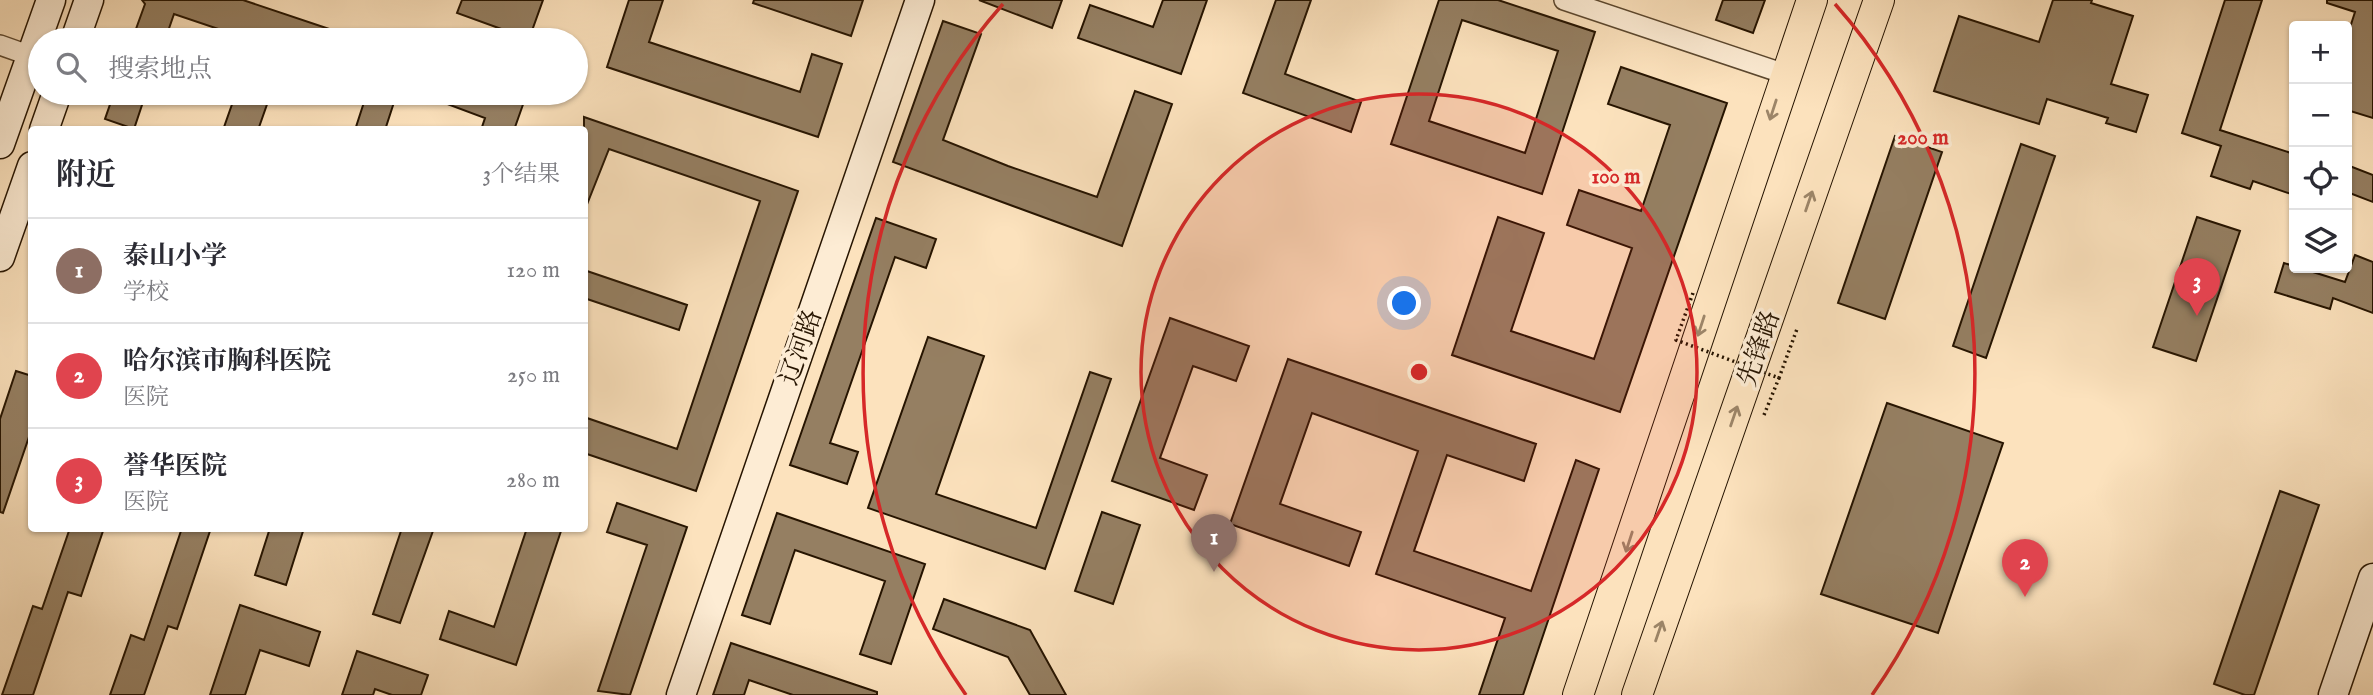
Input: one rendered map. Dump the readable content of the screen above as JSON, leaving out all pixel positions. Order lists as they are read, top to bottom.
{
  "streets": {
    "main road": ["辽河路", "先锋路"]
  },
  "page": {
    "map_buttons": ["+", "−"],
    "search": "搜索地点",
    "heading": ["附近", "3个结果"],
    "list": [
      {
        "mark": "1",
        "name": "泰山小学",
        "note": "学校",
        "value": "120 m"
      },
      {
        "mark": "2",
        "name": "哈尔滨市胸科医院",
        "note": "医院",
        "value": "250 m"
      },
      {
        "mark": "3",
        "name": "誉华医院",
        "note": "医院",
        "value": "280 m"
      }
    ],
    "pins": ["3", "1", "2"]
  },
  "rings": ["200 m", "100 m"]
}
